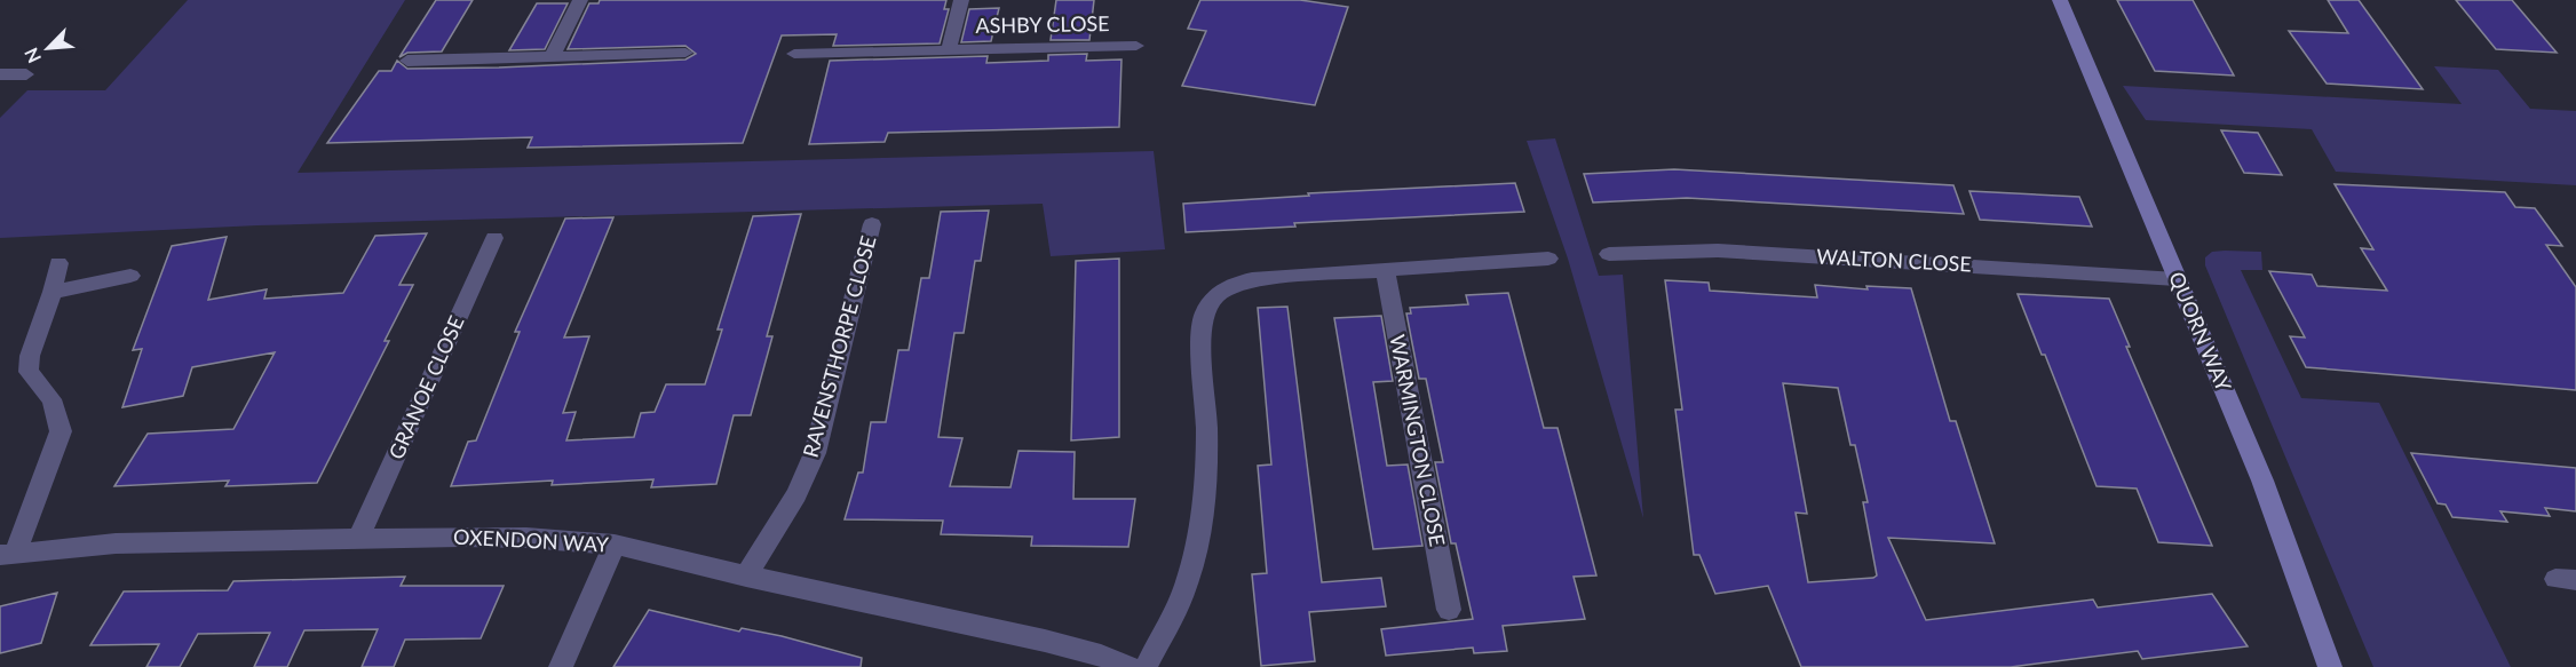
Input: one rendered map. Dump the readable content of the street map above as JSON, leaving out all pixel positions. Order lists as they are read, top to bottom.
{
  "streets": {
    "street": [
      "ASHBY CLOSE",
      "WALTON CLOSE",
      "QUORN WAY",
      "RAVENSTHORPE CLOSE",
      "GRANOE CLOSE",
      "WARMINGTON CLOSE",
      "OXENDON WAY"
    ]
  },
  "crossings": [
    ["WALTON CLOSE", "QUORN WAY"],
    ["RAVENSTHORPE CLOSE", "OXENDON WAY"],
    ["GRANOE CLOSE", "OXENDON WAY"]
  ],
  "north": "bottom left"
}
